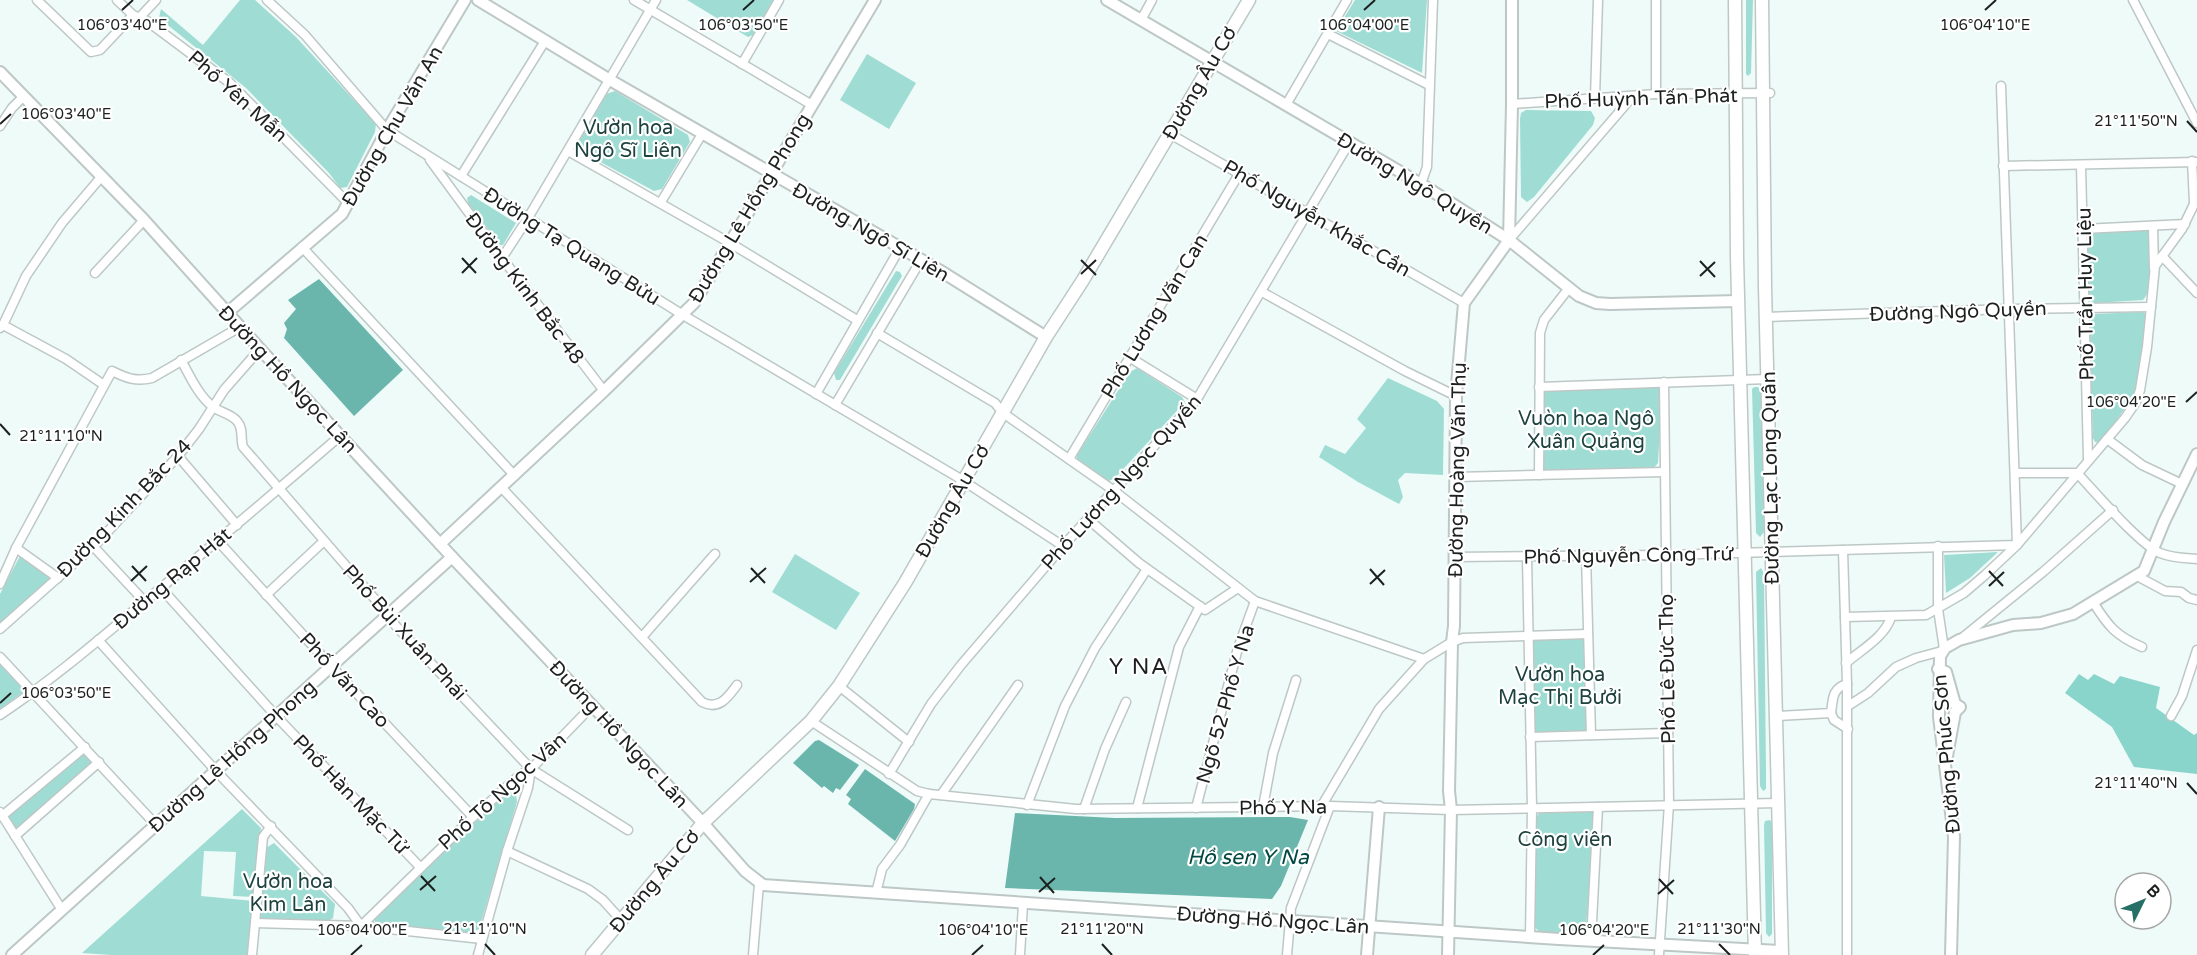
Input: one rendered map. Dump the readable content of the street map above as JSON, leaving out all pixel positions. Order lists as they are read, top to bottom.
{
  "streets": {
    "main road": ["Đường Âu Cơ", "Đường Lạc Long Quân"],
    "street": [
      "Phố Yên Mẫn",
      "Phố Huỳnh Tấn Phát",
      "Đường Chu Văn An",
      "Đường Ngô Quyền",
      "Đường Lê Hồng Phong",
      "Phố Nguyễn Khắc Cần",
      "Đường Ngô Sĩ Liên",
      "Đường Tạ Quang Bửu",
      "Đường Kinh Bắc 48",
      "Phố Trần Huy Liệu",
      "Phố Lương Văn Can",
      "Đường Hồ Ngọc Lân",
      "Đường Hoàng Văn Thụ",
      "Phố Lương Ngọc Quyến",
      "Đường Kinh Bắc 24",
      "Phố Nguyễn Công Trứ",
      "Đường Rạp Hát",
      "Phố Bùi Xuân Phái",
      "Phố Lê Đức Thọ",
      "Phố Văn Cao",
      "Ngõ 52 Phố Y Na",
      "Đường Phúc Sơn",
      "Phố Tô Ngọc Vân",
      "Phố Hàn Mặc Tử",
      "Phố Y Na"
    ]
  },
  "crossings": [
    ["Đường Âu Cơ", "Đường Ngô Quyền"],
    ["Đường Âu Cơ", "Phố Nguyễn Khắc Cần"],
    ["Đường Âu Cơ", "Đường Ngô Sĩ Liên"],
    ["Đường Âu Cơ", "Đường Tạ Quang Bửu"],
    ["Đường Âu Cơ", "Đường Hồ Ngọc Lân"],
    ["Đường Âu Cơ", "Phố Y Na"],
    ["Phố Yên Mẫn", "Đường Chu Văn An"],
    ["Phố Huỳnh Tấn Phát", "Đường Lạc Long Quân"],
    ["Đường Chu Văn An", "Đường Tạ Quang Bửu"],
    ["Đường Chu Văn An", "Đường Hồ Ngọc Lân"],
    ["Đường Ngô Quyền", "Phố Trần Huy Liệu"],
    ["Đường Ngô Quyền", "Đường Lạc Long Quân"],
    ["Đường Ngô Quyền", "Phố Lương Ngọc Quyến"],
    ["Đường Lê Hồng Phong", "Đường Ngô Sĩ Liên"],
    ["Đường Lê Hồng Phong", "Đường Tạ Quang Bửu"],
    ["Đường Lê Hồng Phong", "Đường Kinh Bắc 48"],
    ["Đường Lê Hồng Phong", "Đường Hồ Ngọc Lân"],
    ["Đường Lê Hồng Phong", "Phố Bùi Xuân Phái"],
    ["Đường Lê Hồng Phong", "Phố Văn Cao"],
    ["Đường Lê Hồng Phong", "Phố Hàn Mặc Tử"],
    ["Phố Nguyễn Khắc Cần", "Phố Lương Văn Can"],
    ["Phố Nguyễn Khắc Cần", "Đường Hoàng Văn Thụ"],
    ["Phố Nguyễn Khắc Cần", "Phố Lương Ngọc Quyến"],
    ["Đường Tạ Quang Bửu", "Đường Kinh Bắc 48"],
    ["Đường Tạ Quang Bửu", "Phố Lương Ngọc Quyến"],
    ["Đường Hồ Ngọc Lân", "Đường Hoàng Văn Thụ"],
    ["Đường Hồ Ngọc Lân", "Đường Lạc Long Quân"],
    ["Đường Hồ Ngọc Lân", "Đường Kinh Bắc 24"],
    ["Đường Hồ Ngọc Lân", "Đường Rạp Hát"],
    ["Đường Hồ Ngọc Lân", "Phố Lê Đức Thọ"],
    ["Đường Hồ Ngọc Lân", "Phố Tô Ngọc Vân"],
    ["Đường Hoàng Văn Thụ", "Phố Nguyễn Công Trứ"],
    ["Đường Hoàng Văn Thụ", "Phố Y Na"],
    ["Đường Lạc Long Quân", "Phố Nguyễn Công Trứ"],
    ["Đường Lạc Long Quân", "Phố Y Na"],
    ["Phố Lương Ngọc Quyến", "Phố Y Na"],
    ["Đường Kinh Bắc 24", "Phố Bùi Xuân Phái"],
    ["Phố Nguyễn Công Trứ", "Phố Lê Đức Thọ"],
    ["Đường Rạp Hát", "Phố Bùi Xuân Phái"],
    ["Đường Rạp Hát", "Phố Văn Cao"],
    ["Đường Rạp Hát", "Phố Hàn Mặc Tử"],
    ["Phố Bùi Xuân Phái", "Phố Tô Ngọc Vân"],
    ["Phố Lê Đức Thọ", "Phố Y Na"],
    ["Phố Văn Cao", "Phố Tô Ngọc Vân"],
    ["Ngõ 52 Phố Y Na", "Phố Y Na"],
    ["Phố Tô Ngọc Vân", "Phố Hàn Mặc Tử"]
  ],
  "districts": ["Y NA"],
  "water": ["Hồ sen Y Na"],
  "parks": [
    "Vườn hoa Ngô Sĩ Liên",
    "Vuòn hoa Ngô Xuân Quảng",
    "Vườn hoa Mạc Thị Bưởi",
    "Công viên",
    "Vườn hoa Kim Lân"
  ],
  "north": "top right",
  "coordinates": [
    "106°03'40\"E",
    "106°03'50\"E",
    "106°04'00\"E",
    "106°04'10\"E",
    "21°11'50\"N",
    "106°04'20\"E",
    "21°11'10\"N",
    "21°11'40\"N",
    "21°11'20\"N",
    "21°11'30\"N"
  ]
}
